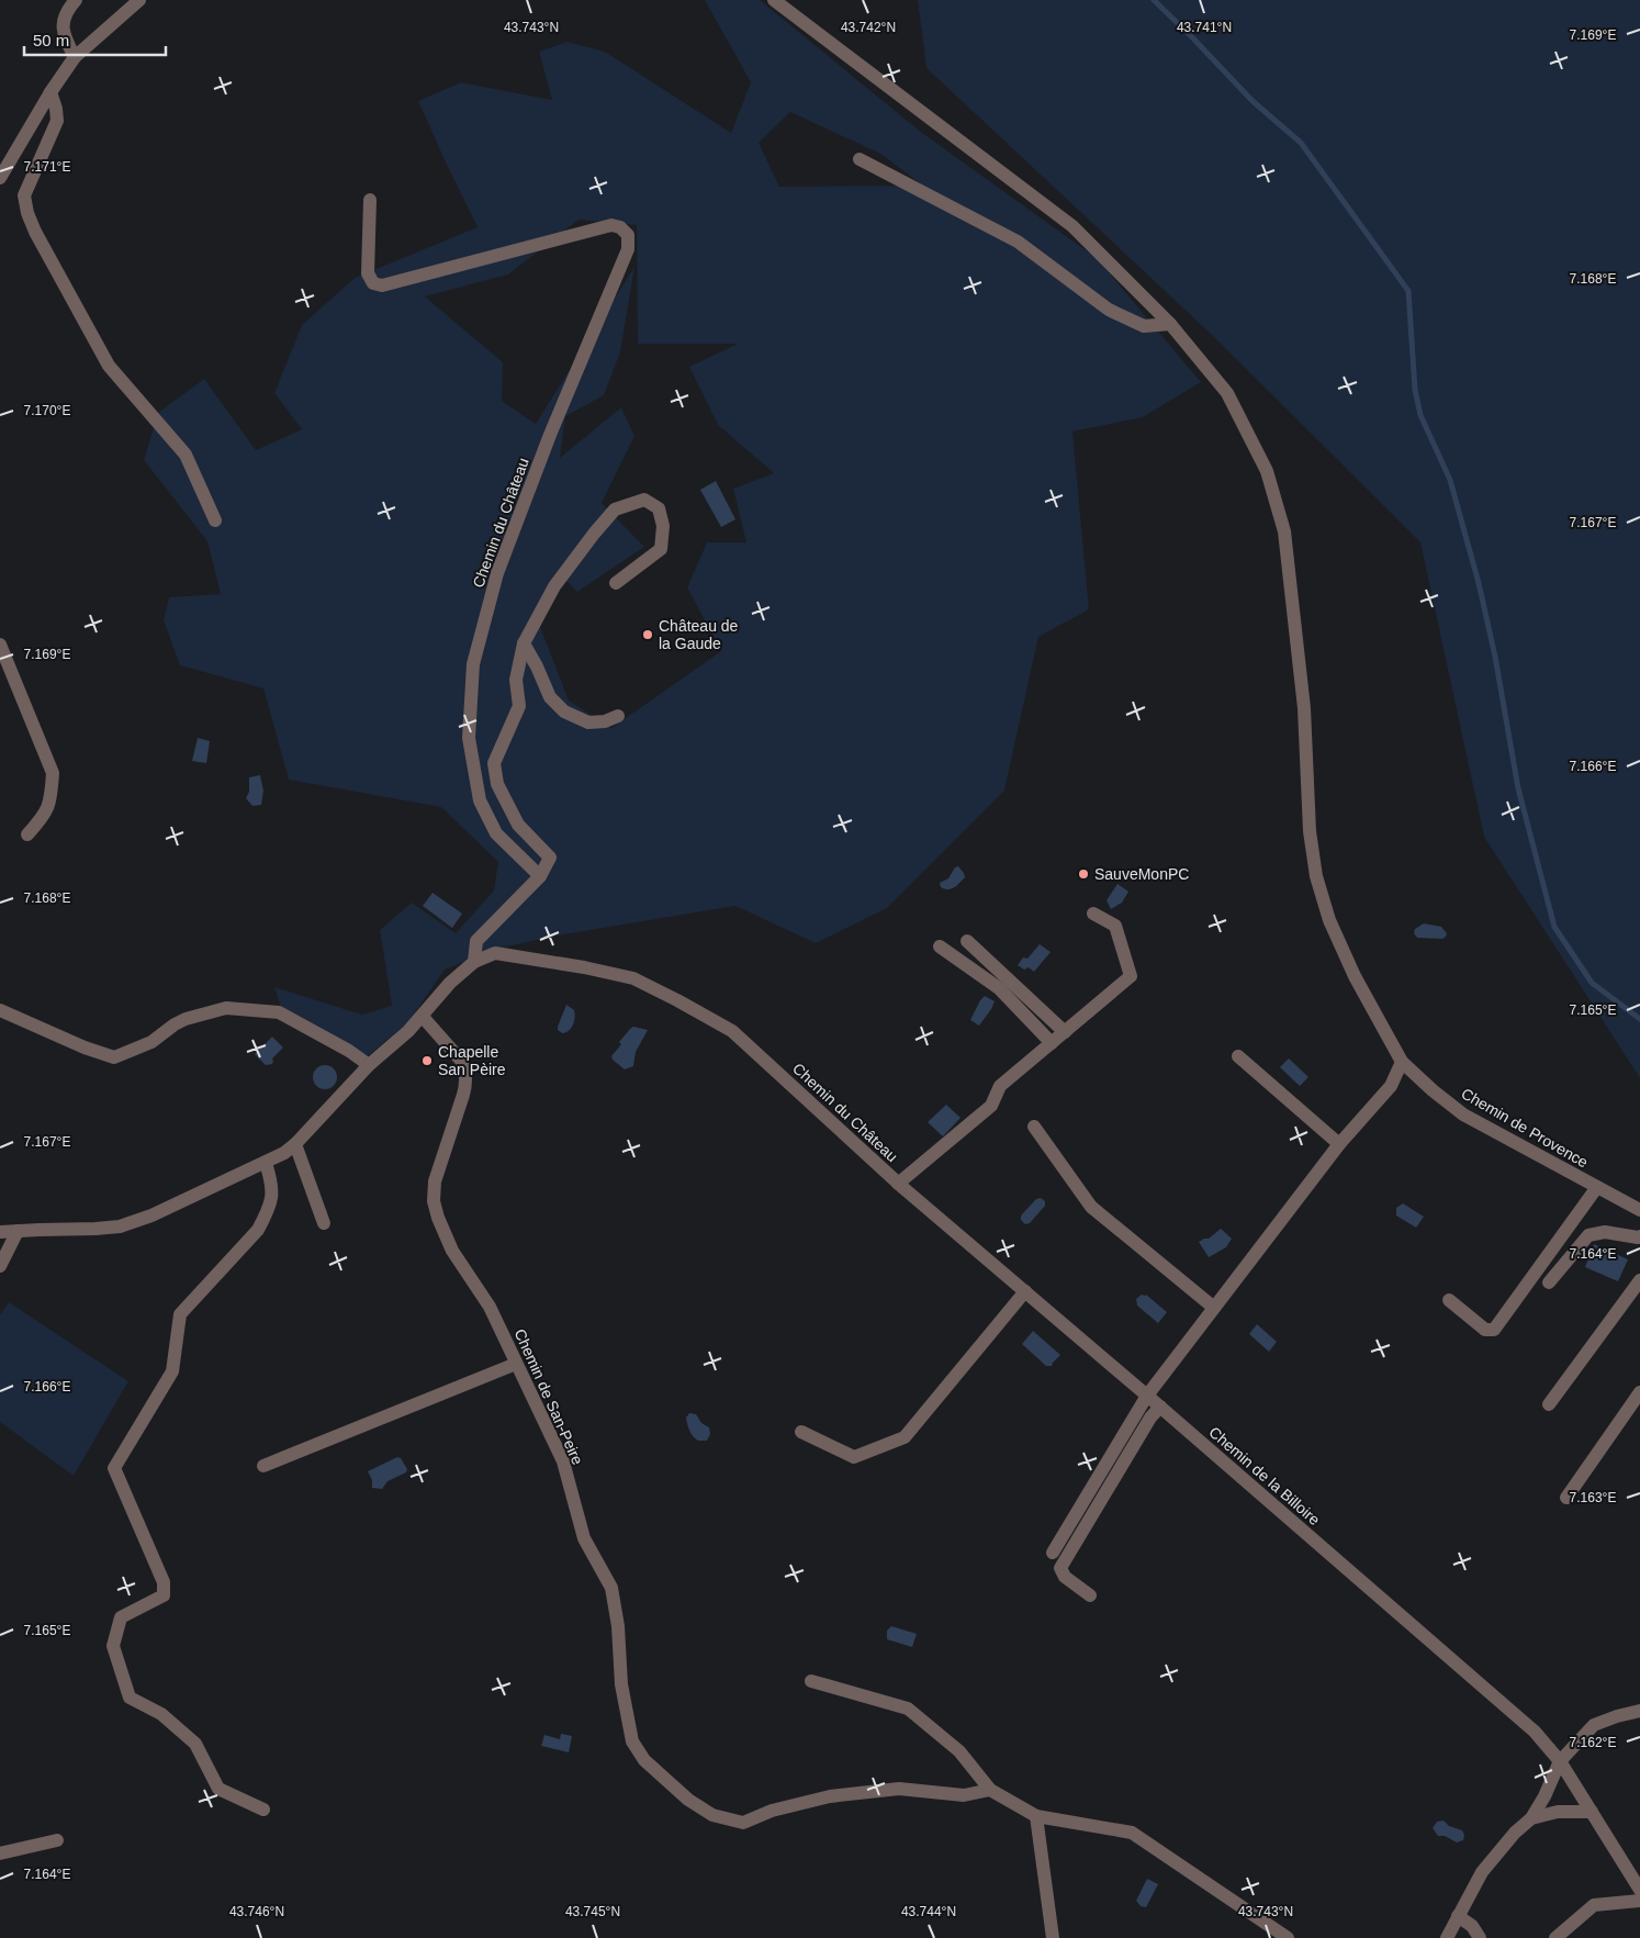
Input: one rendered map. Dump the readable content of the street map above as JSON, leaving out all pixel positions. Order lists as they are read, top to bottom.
{
  "streets": {
    "street": [
      "Chemin du Château",
      "Chemin de Provence",
      "Chemin de San-Peire",
      "Chemin de la Billoire"
    ]
  },
  "crossings": [
    ["Chemin du Château", "Chemin de San-Peire"],
    ["Chemin du Château", "Chemin de la Billoire"]
  ],
  "places": ["Château de la Gaude", "SauveMonPC", "Chapelle San Pèire"],
  "scale_bar": "50 m",
  "coordinates": [
    "43.743°N",
    "43.742°N",
    "43.741°N",
    "7.169°E",
    "7.171°E",
    "7.168°E",
    "7.170°E",
    "7.167°E",
    "7.166°E",
    "7.165°E",
    "7.164°E",
    "7.163°E",
    "7.162°E",
    "43.746°N",
    "43.745°N",
    "43.744°N"
  ]
}
